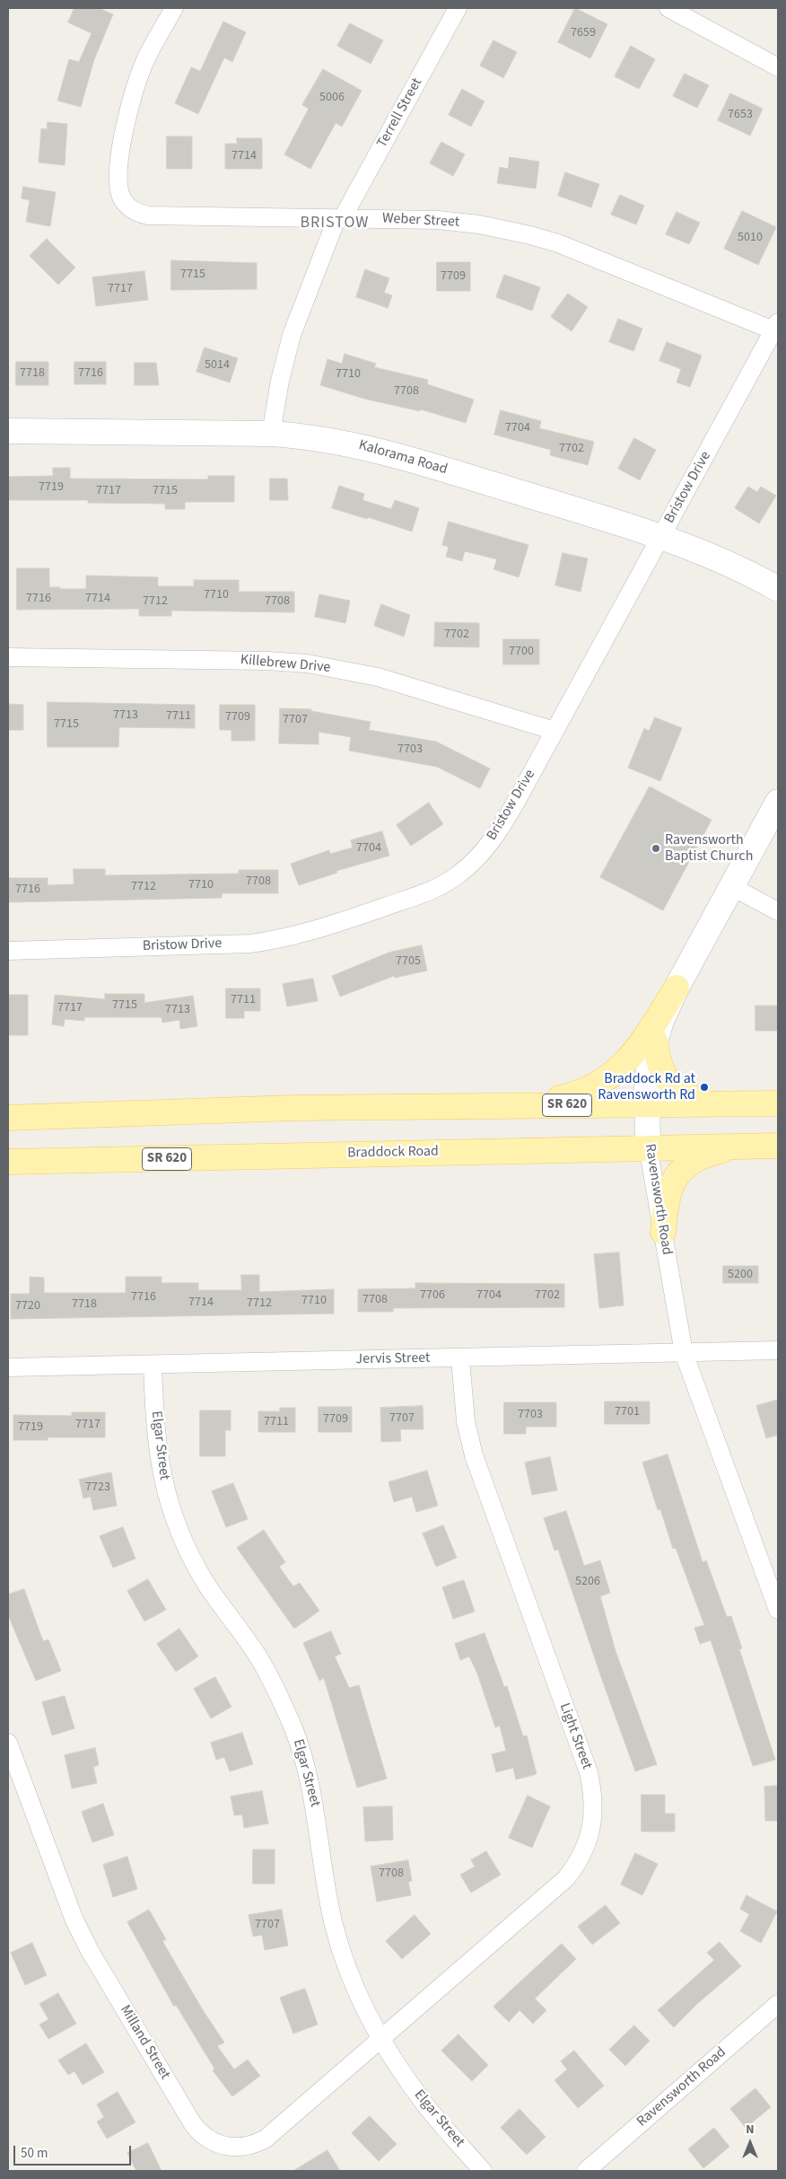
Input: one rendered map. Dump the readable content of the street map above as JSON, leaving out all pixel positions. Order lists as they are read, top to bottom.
{
  "streets": {
    "main road": ["SR 620", "Braddock Road"],
    "street": [
      "Terrell Street",
      "Weber Street",
      "Kalorama Road",
      "Bristow Drive",
      "Killebrew Drive",
      "Ravensworth Road",
      "Jervis Street",
      "Elgar Street",
      "Light Street",
      "Milland Street"
    ]
  },
  "crossings": [
    ["Terrell Street", "Weber Street"],
    ["Terrell Street", "Kalorama Road"],
    ["Weber Street", "Bristow Drive"],
    ["Kalorama Road", "Bristow Drive"],
    ["Bristow Drive", "Killebrew Drive"],
    ["SR 620", "Ravensworth Road"],
    ["Braddock Road", "Ravensworth Road"],
    ["Ravensworth Road", "Jervis Street"],
    ["Jervis Street", "Elgar Street"],
    ["Jervis Street", "Light Street"],
    ["Elgar Street", "Light Street"],
    ["Elgar Street", "Milland Street"],
    ["Light Street", "Milland Street"]
  ],
  "districts": ["BRISTOW"],
  "places": ["Ravensworth Baptist Church", "Braddock Rd at Ravensworth Rd"],
  "house_numbers": [
    "7659",
    "5006",
    "7653",
    "7714",
    "5010",
    "7715",
    "7709",
    "7717",
    "5014",
    "7718",
    "7716",
    "7710",
    "7708",
    "7704",
    "7702",
    "7719",
    "7717",
    "7715",
    "7710",
    "7716",
    "7714",
    "7712",
    "7708",
    "7702",
    "7700",
    "7713",
    "7711",
    "7709",
    "7707",
    "7715",
    "7703",
    "7704",
    "7708",
    "7710",
    "7712",
    "7716",
    "7705",
    "7711",
    "7715",
    "7717",
    "7713",
    "5200",
    "7706",
    "7704",
    "7702",
    "7716",
    "7708",
    "7710",
    "7714",
    "7712",
    "7718",
    "7720",
    "7701",
    "7703",
    "7707",
    "7709",
    "7711",
    "7717",
    "7719",
    "7723",
    "5206",
    "7708",
    "7707"
  ],
  "scale_bar": "50 m",
  "north": "top"
}
